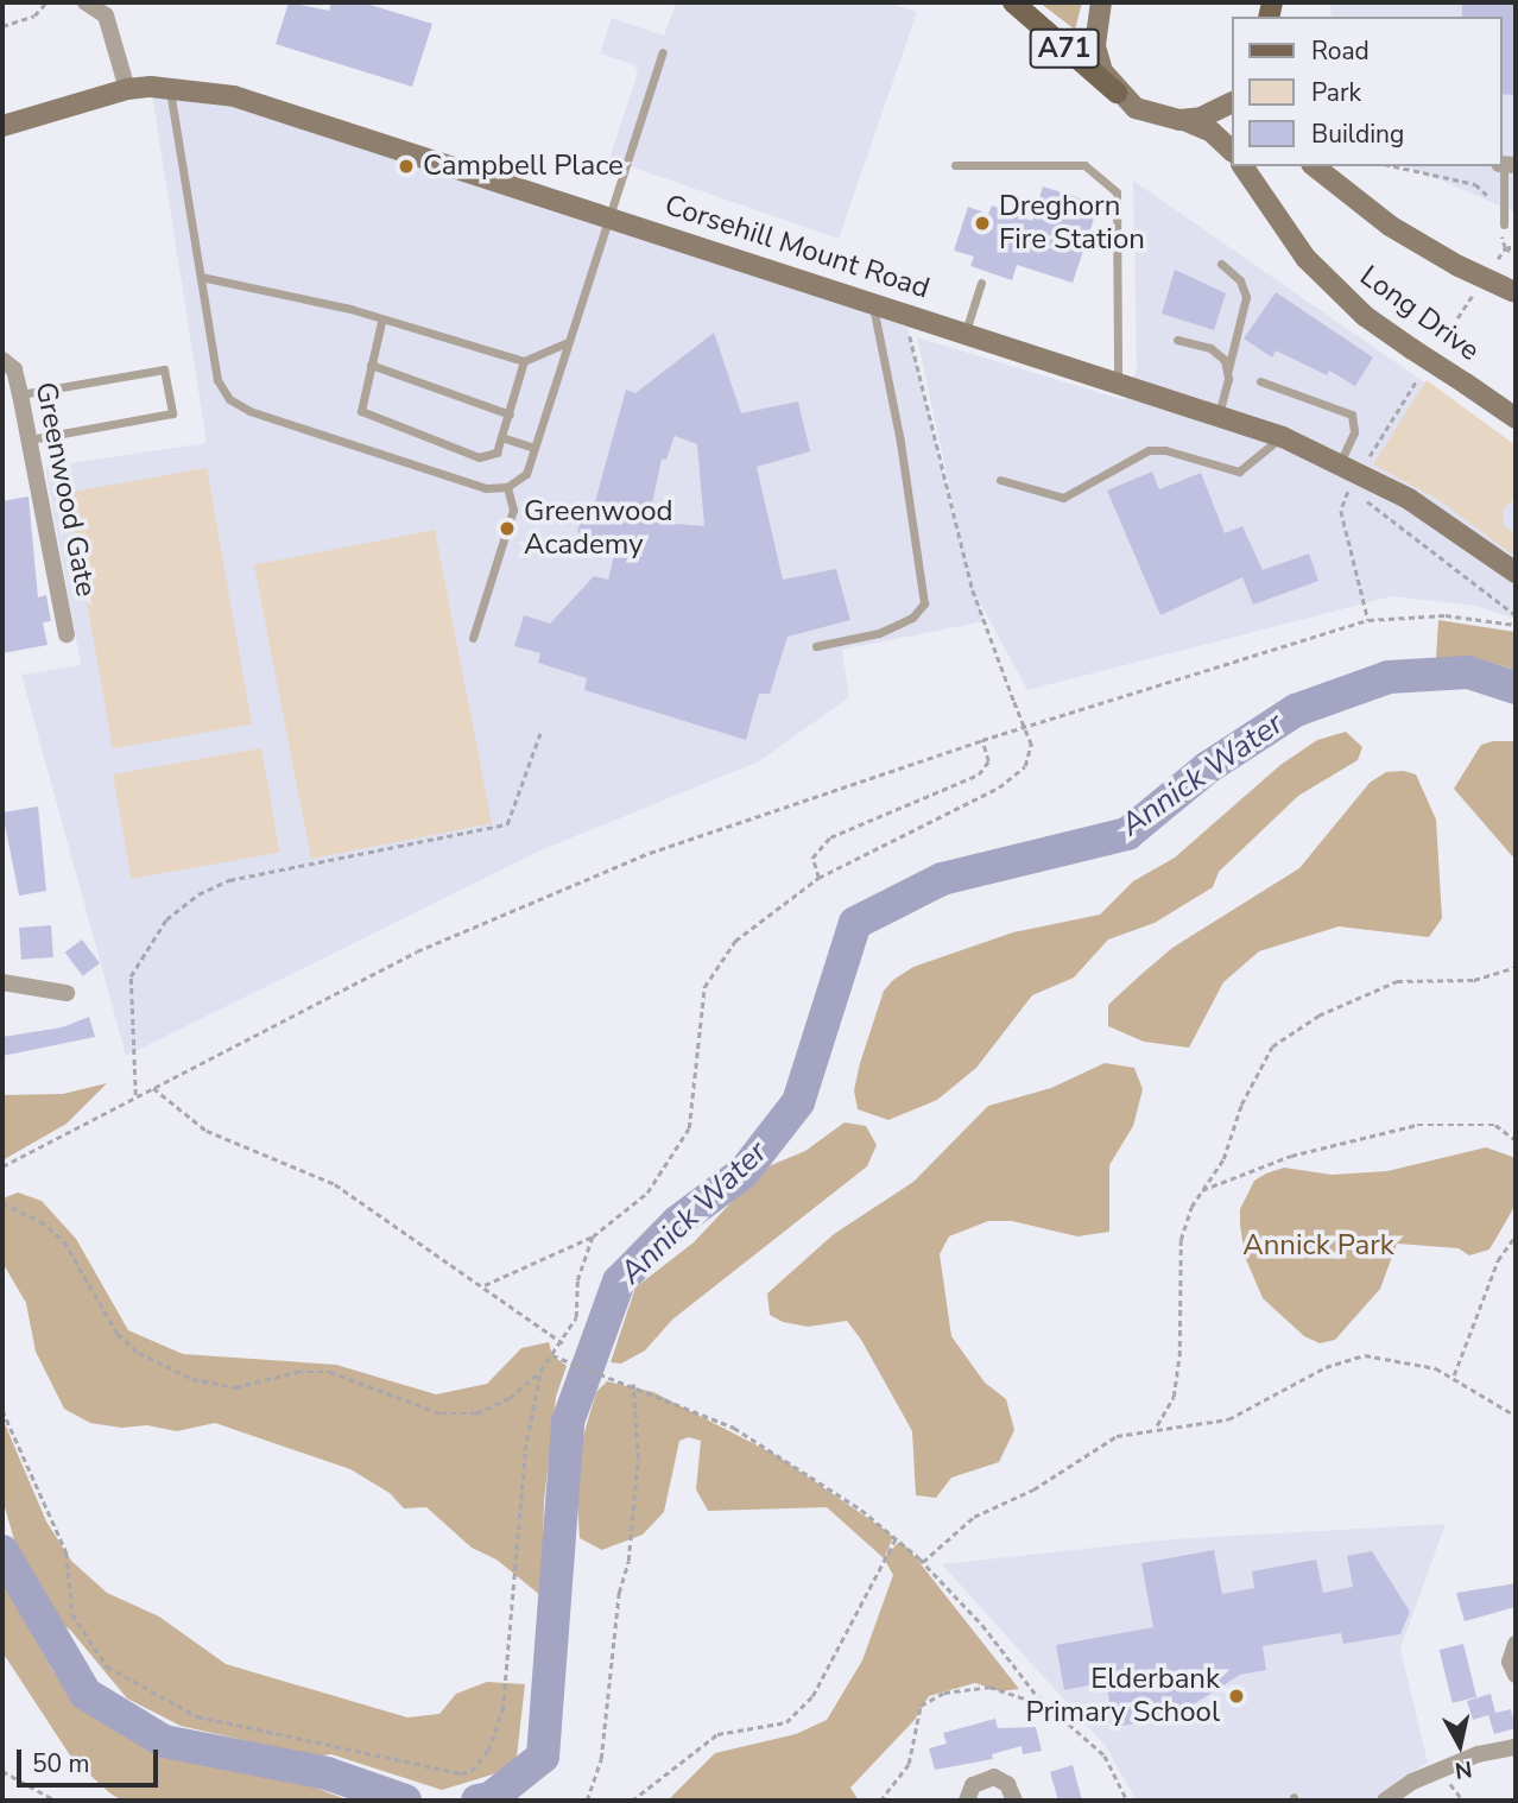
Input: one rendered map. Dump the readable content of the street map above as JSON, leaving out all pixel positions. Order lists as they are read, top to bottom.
{
  "streets": {
    "main road": ["A71", "Corsehill Mount Road", "Long Drive"],
    "street": ["Greenwood Gate"]
  },
  "water": ["Annick Water"],
  "parks": ["Annick Park"],
  "places": [
    "Campbell Place",
    "Dreghorn Fire Station",
    "Greenwood Academy",
    "Elderbank Primary School"
  ],
  "legend": ["Road", "Park", "Building"],
  "scale_bar": "50 m",
  "north": "bottom"
}
